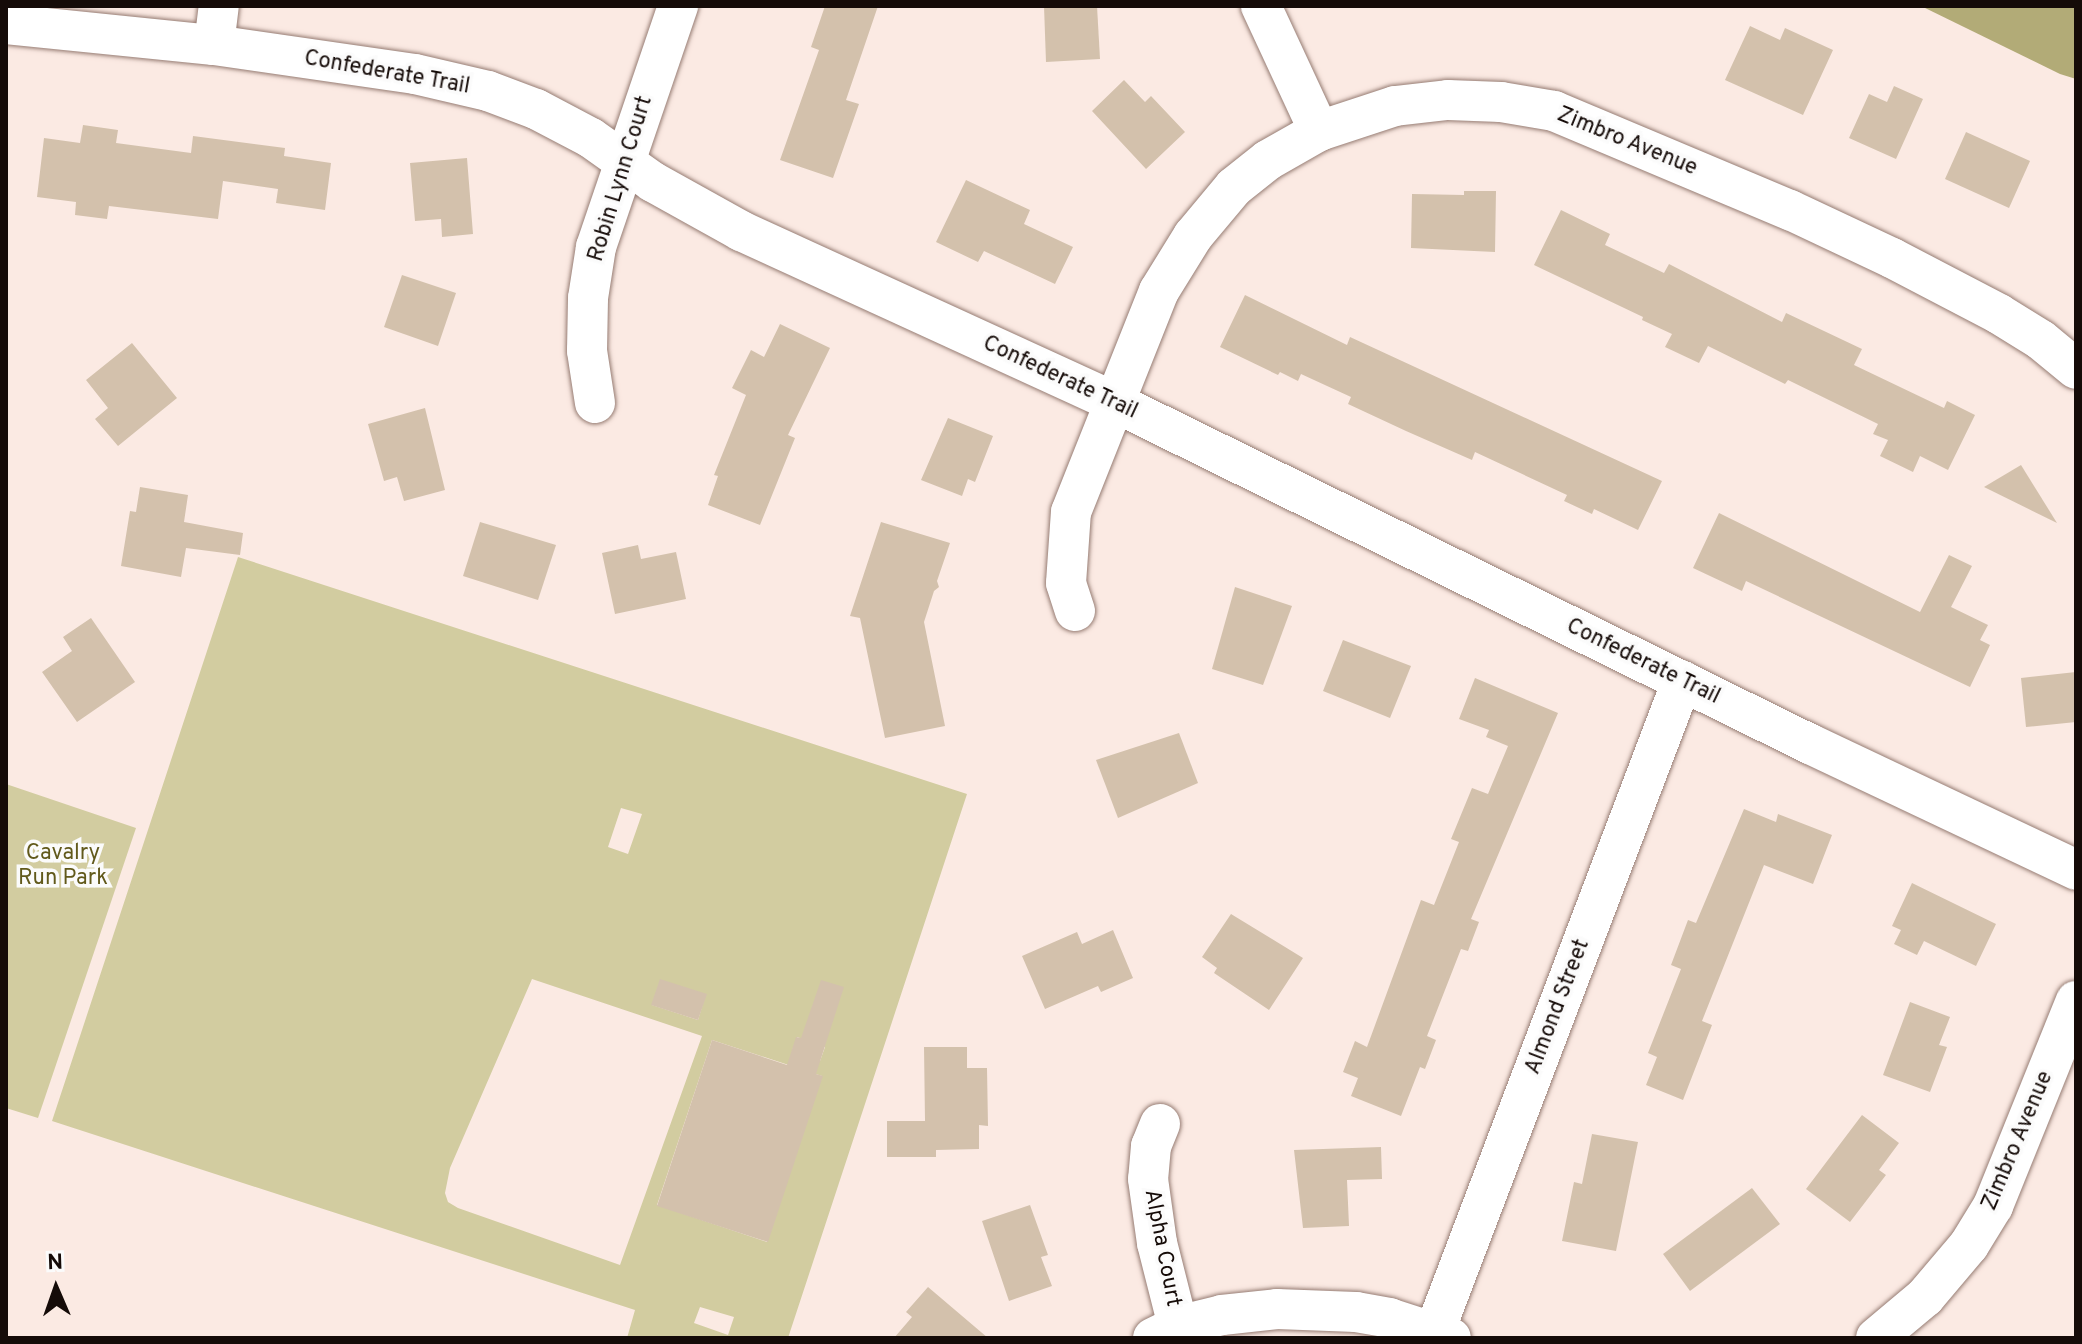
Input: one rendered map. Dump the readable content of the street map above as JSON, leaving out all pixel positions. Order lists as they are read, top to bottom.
{
  "streets": {
    "street": [
      "Confederate Trail",
      "Zimbro Avenue",
      "Robin Lynn Court",
      "Almond Street",
      "Alpha Court"
    ]
  },
  "crossings": [
    ["Confederate Trail", "Zimbro Avenue"],
    ["Confederate Trail", "Robin Lynn Court"],
    ["Confederate Trail", "Almond Street"]
  ],
  "parks": ["Cavalry Run Park"],
  "north": "top"
}
